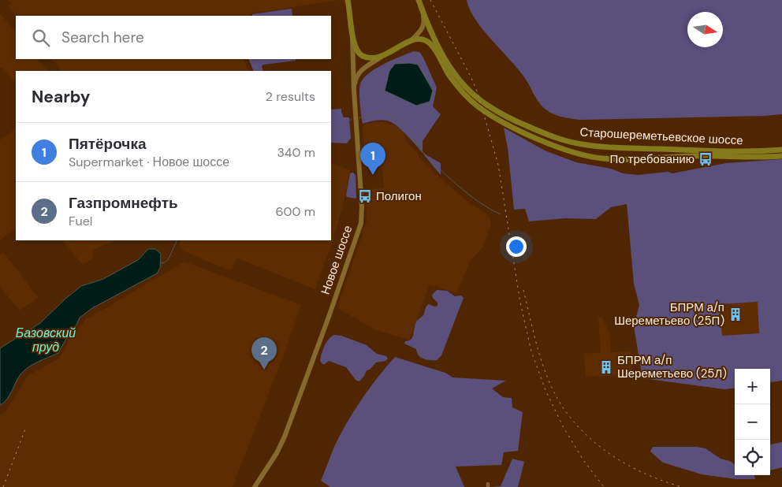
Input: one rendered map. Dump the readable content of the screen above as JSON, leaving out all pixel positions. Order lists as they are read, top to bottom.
{
  "streets": {
    "main road": ["Старошереметьевское шоссе", "Новое шоссе"]
  },
  "water": ["Базовский пруд"],
  "places": {
    "bus stop": ["По требованию", "Полигон"],
    "building": ["БПРМ а/п Шереметьево (25П)", "БПРМ а/п Шереметьево (25Л)"]
  },
  "north": "right",
  "page": {
    "search": "Search here",
    "heading": ["Nearby", "2 results"],
    "list": [
      {
        "mark": "1",
        "name": "Пятёрочка",
        "note": "Supermarket · Новое шоссе",
        "value": "340 m"
      },
      {
        "mark": "2",
        "name": "Газпромнефть",
        "note": "Fuel",
        "value": "600 m"
      }
    ],
    "pins": ["1", "2"],
    "map_buttons": ["+", "−"]
  }
}
